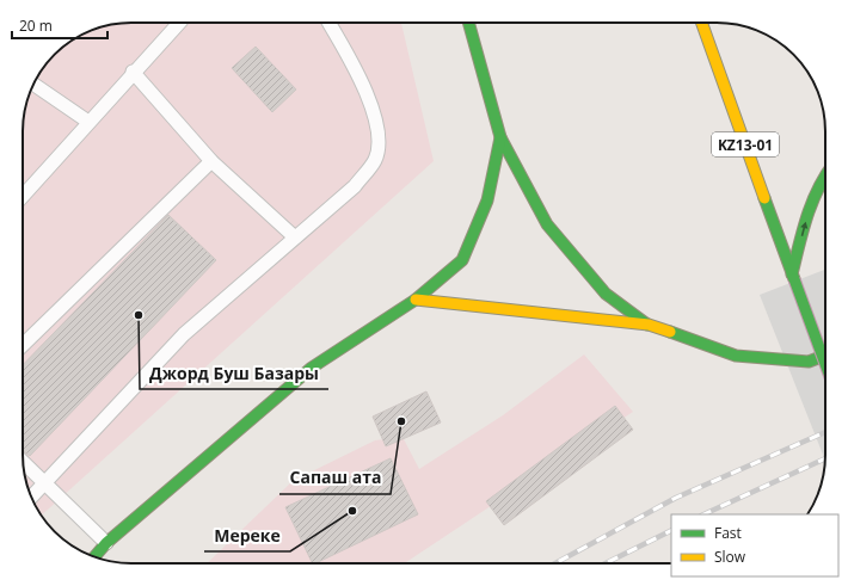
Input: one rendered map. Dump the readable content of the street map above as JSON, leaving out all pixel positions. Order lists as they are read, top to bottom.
{
  "streets": {
    "main road": ["KZ13-01"]
  },
  "places": ["Джорд Буш Базары", "Сапаш ата", "Мереке"],
  "legend": ["Fast", "Slow"],
  "scale_bar": "20 m"
}
